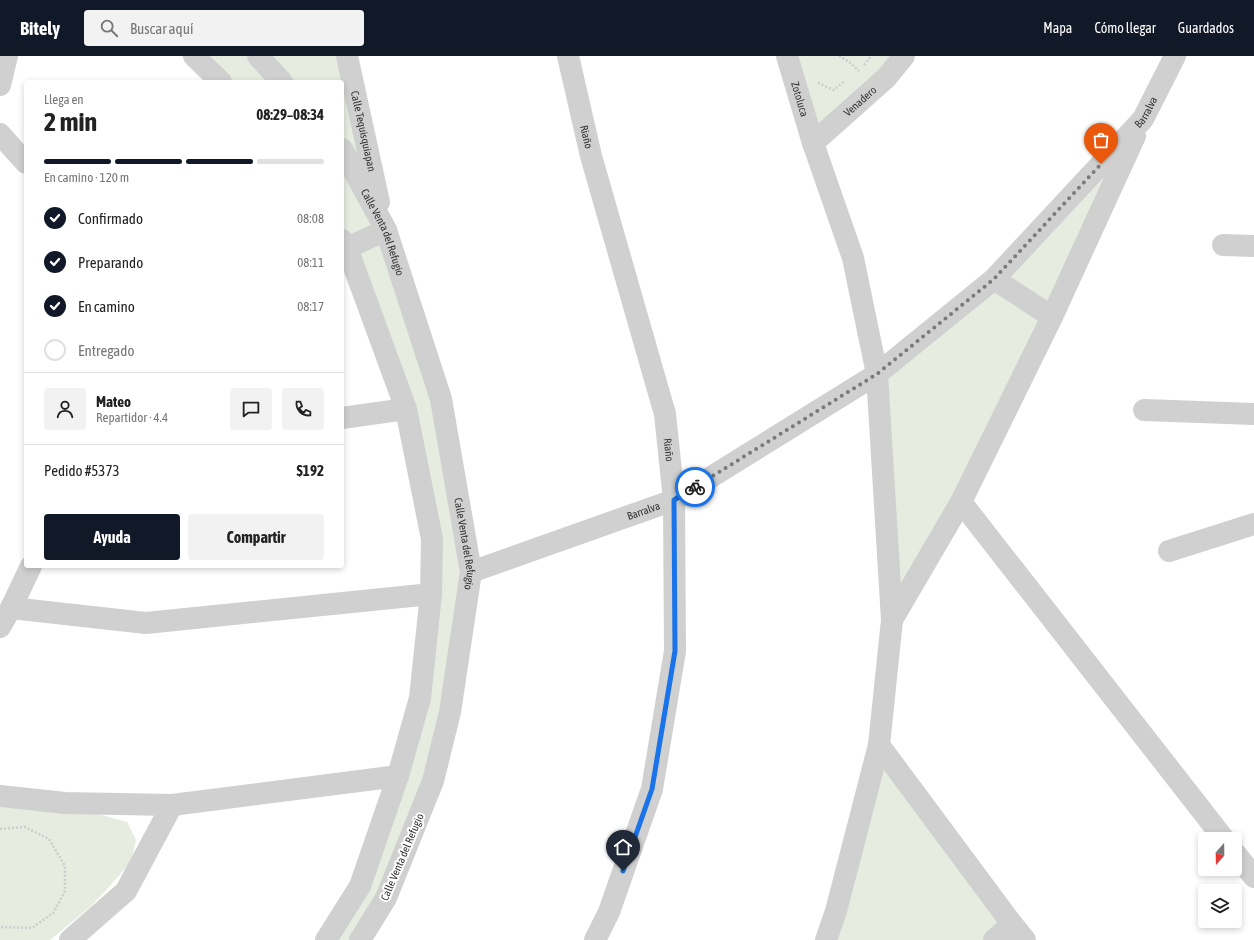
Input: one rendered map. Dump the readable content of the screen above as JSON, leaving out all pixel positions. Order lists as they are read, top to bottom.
{
  "streets": {
    "street": [
      "Zotoluca",
      "Venadero",
      "Barralva",
      "Calle Tequisquiapan",
      "Riaño",
      "Calle Venta del Refugio"
    ]
  },
  "crossings": [
    ["Zotoluca", "Venadero"],
    ["Zotoluca", "Barralva"],
    ["Barralva", "Riaño"],
    ["Barralva", "Calle Venta del Refugio"],
    ["Calle Tequisquiapan", "Calle Venta del Refugio"]
  ],
  "north": "bottom",
  "page": {
    "header": "Bitely",
    "search": "Buscar aquí",
    "nav": ["Mapa", "Cómo llegar", "Guardados"],
    "heading": ["2 min", "Llega en", "08:29–08:34"],
    "panel": [
      "Mateo",
      "Repartidor · 4.4",
      "Pedido #5373",
      "$192"
    ],
    "bar": "En camino · 120 m",
    "list": [
      ["Confirmado", "08:08"],
      ["Preparando", "08:11"],
      ["En camino", "08:17"],
      "Entregado"
    ],
    "buttons": ["Ayuda", "Compartir"]
  }
}
